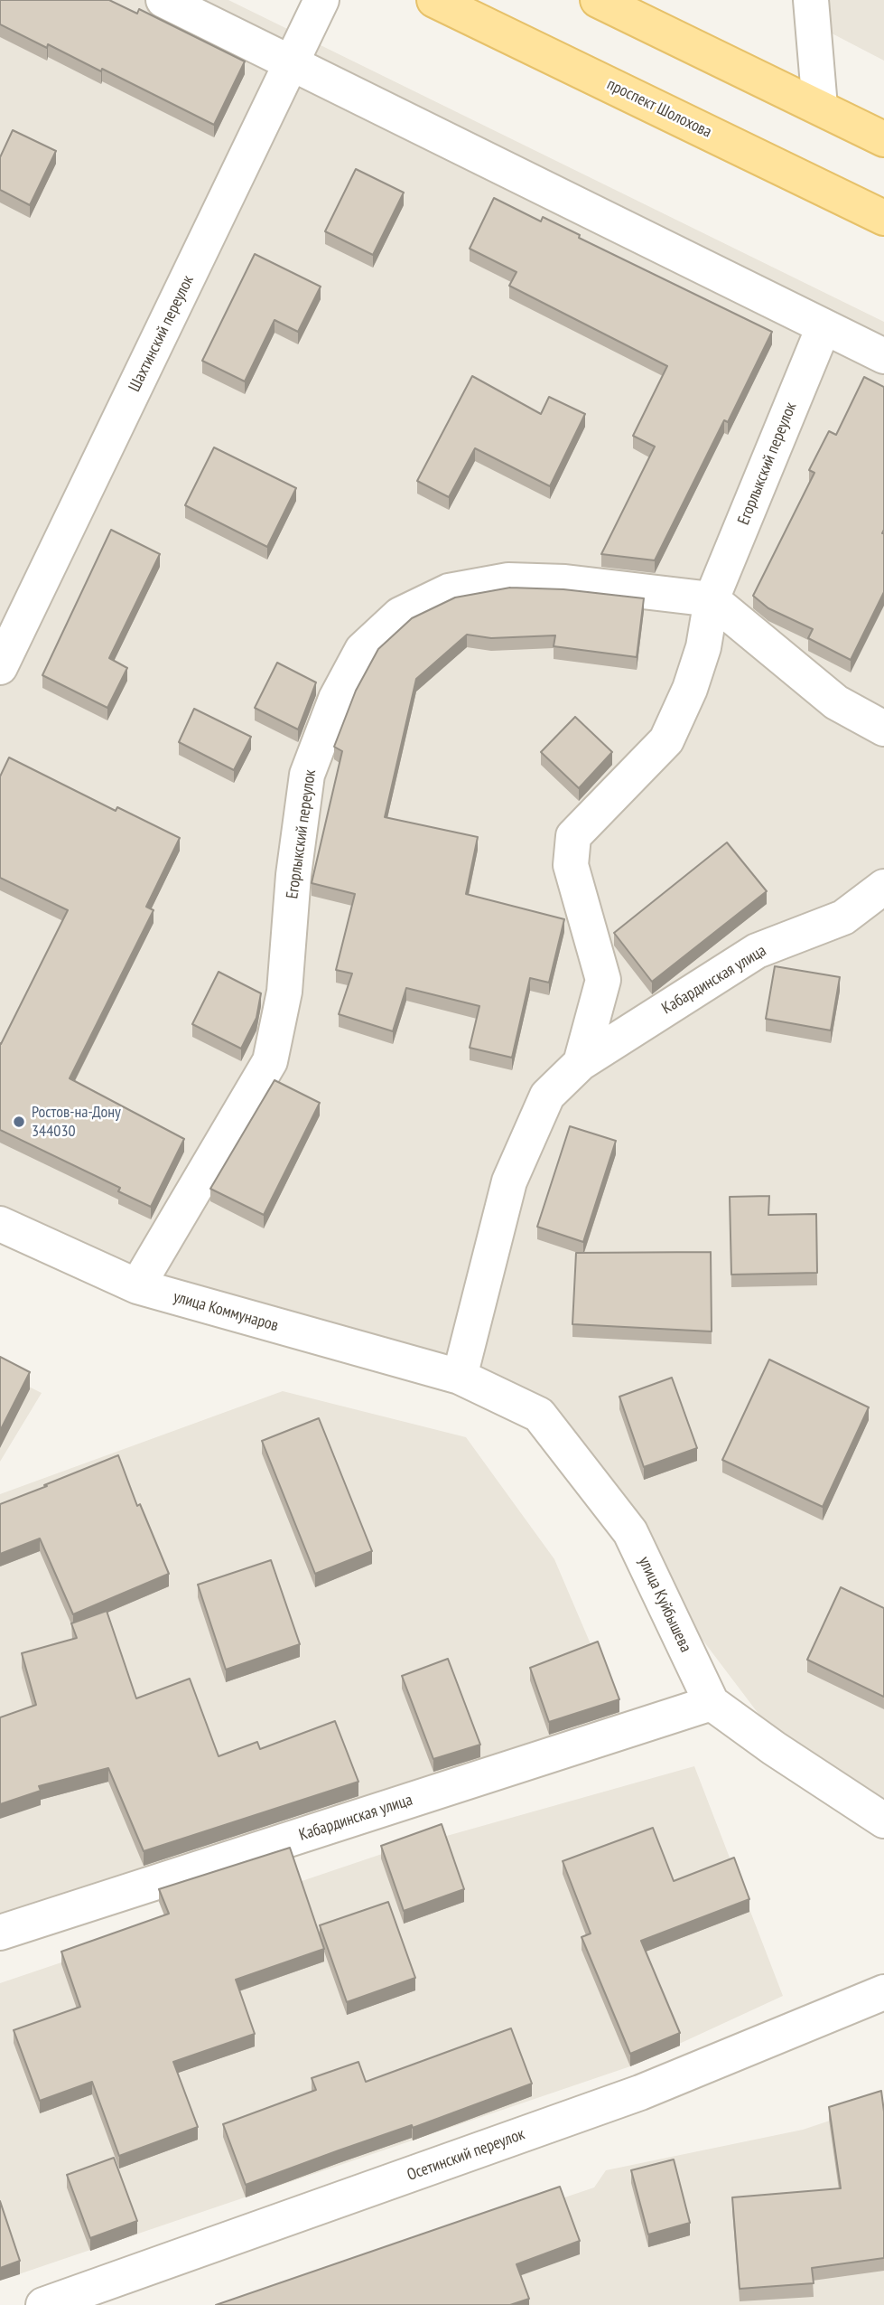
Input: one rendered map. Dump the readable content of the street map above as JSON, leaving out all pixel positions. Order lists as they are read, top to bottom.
{
  "streets": {
    "main road": ["проспект Шолохова"],
    "street": [
      "Шахтинский переулок",
      "Егорлыкский переулок",
      "Кабардинская улица",
      "улица Коммунаров",
      "улица Куйбышева",
      "Осетинский переулок"
    ]
  },
  "crossings": [
    ["Егорлыкский переулок", "Кабардинская улица"],
    ["Егорлыкский переулок", "улица Коммунаров"],
    ["Кабардинская улица", "улица Куйбышева"],
    ["улица Коммунаров", "улица Куйбышева"]
  ],
  "places": ["Ростов-на-Дону 344030"]
}
